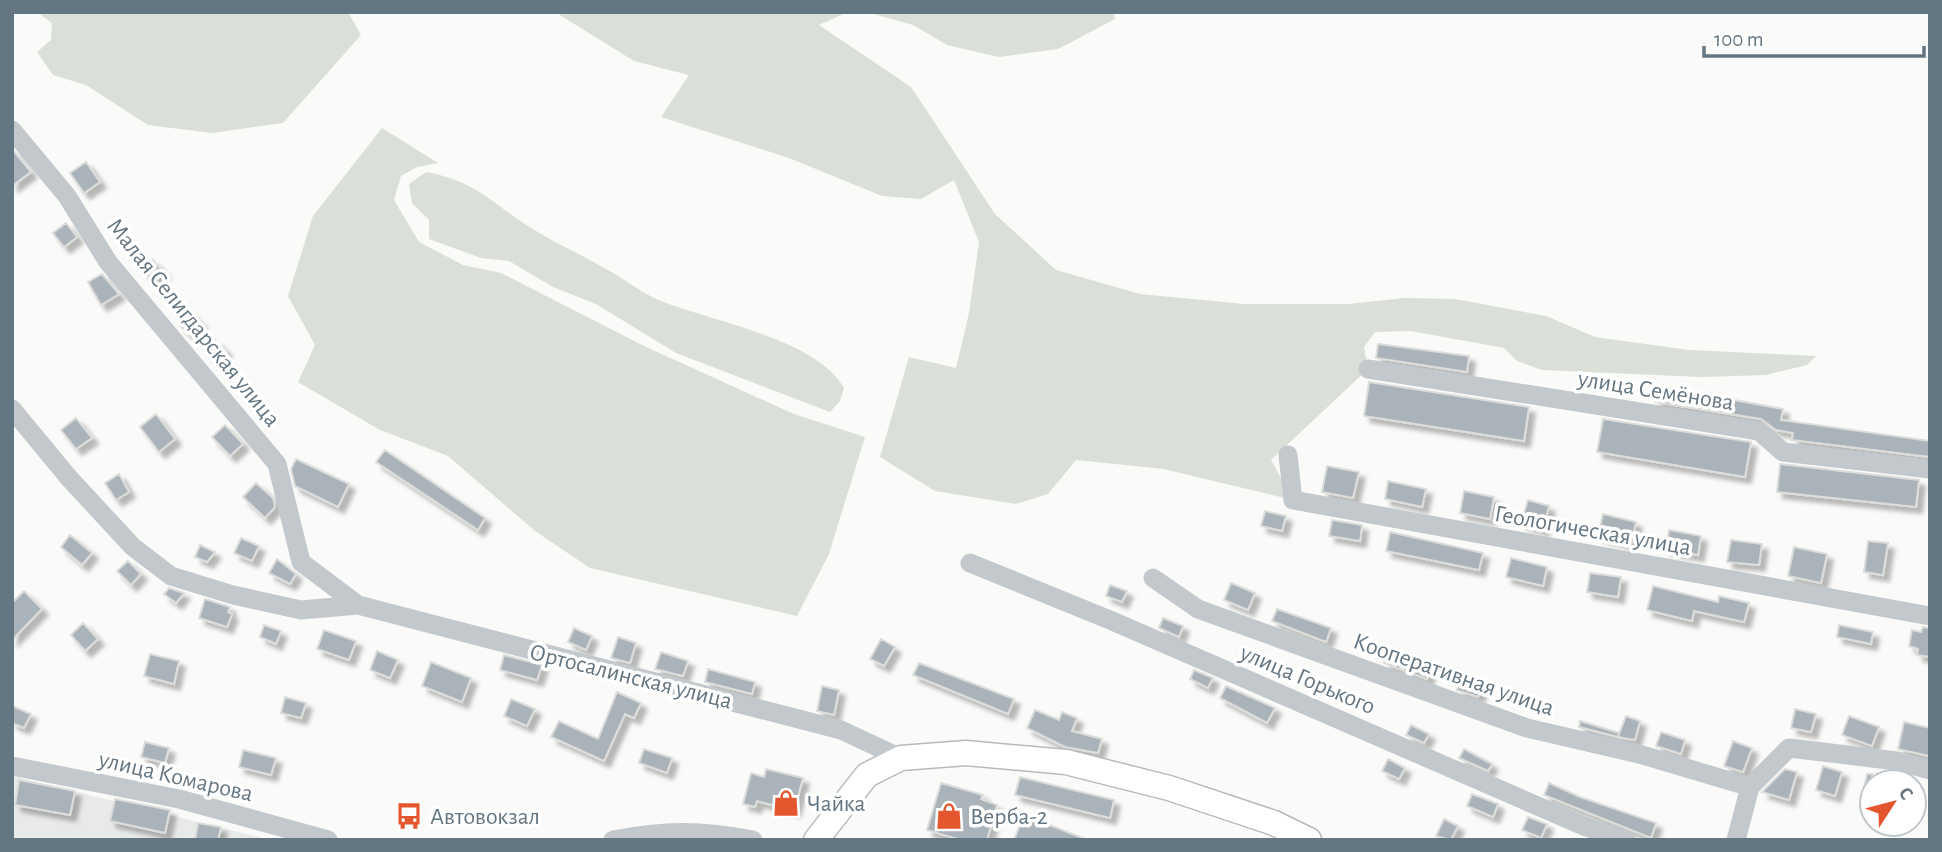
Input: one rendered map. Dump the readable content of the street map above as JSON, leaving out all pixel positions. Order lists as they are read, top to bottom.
{
  "streets": {
    "street": [
      "Малая Селигдарская улица",
      "улица Семёнова",
      "Геологическая улица",
      "Кооперативная улица",
      "Ортосалинская улица",
      "улица Горького",
      "улица Комарова"
    ]
  },
  "crossings": [
    ["Малая Селигдарская улица", "Ортосалинская улица"]
  ],
  "places": {
    "shop": ["Чайка", "Верба-2"],
    "bus stop": ["Автовокзал"]
  },
  "scale_bar": "100 m",
  "north": "top right"
}
